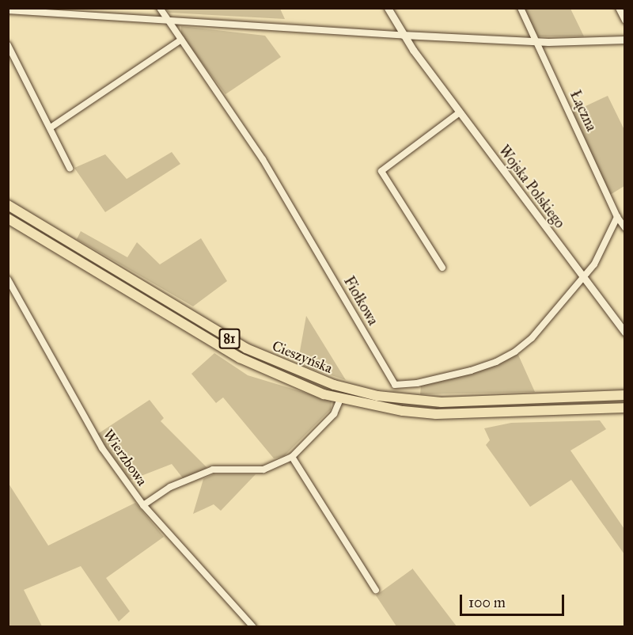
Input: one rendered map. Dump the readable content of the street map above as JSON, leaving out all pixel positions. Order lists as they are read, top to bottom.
{
  "streets": {
    "main road": ["81", "Cieszyńska"],
    "street": [
      "Łączna",
      "Wojska Polskiego",
      "Fiołkowa",
      "Wierzbowa"
    ]
  },
  "crossings": [
    ["Wojska Polskiego", "Fiołkowa"]
  ],
  "scale_bar": "100 m"
}
